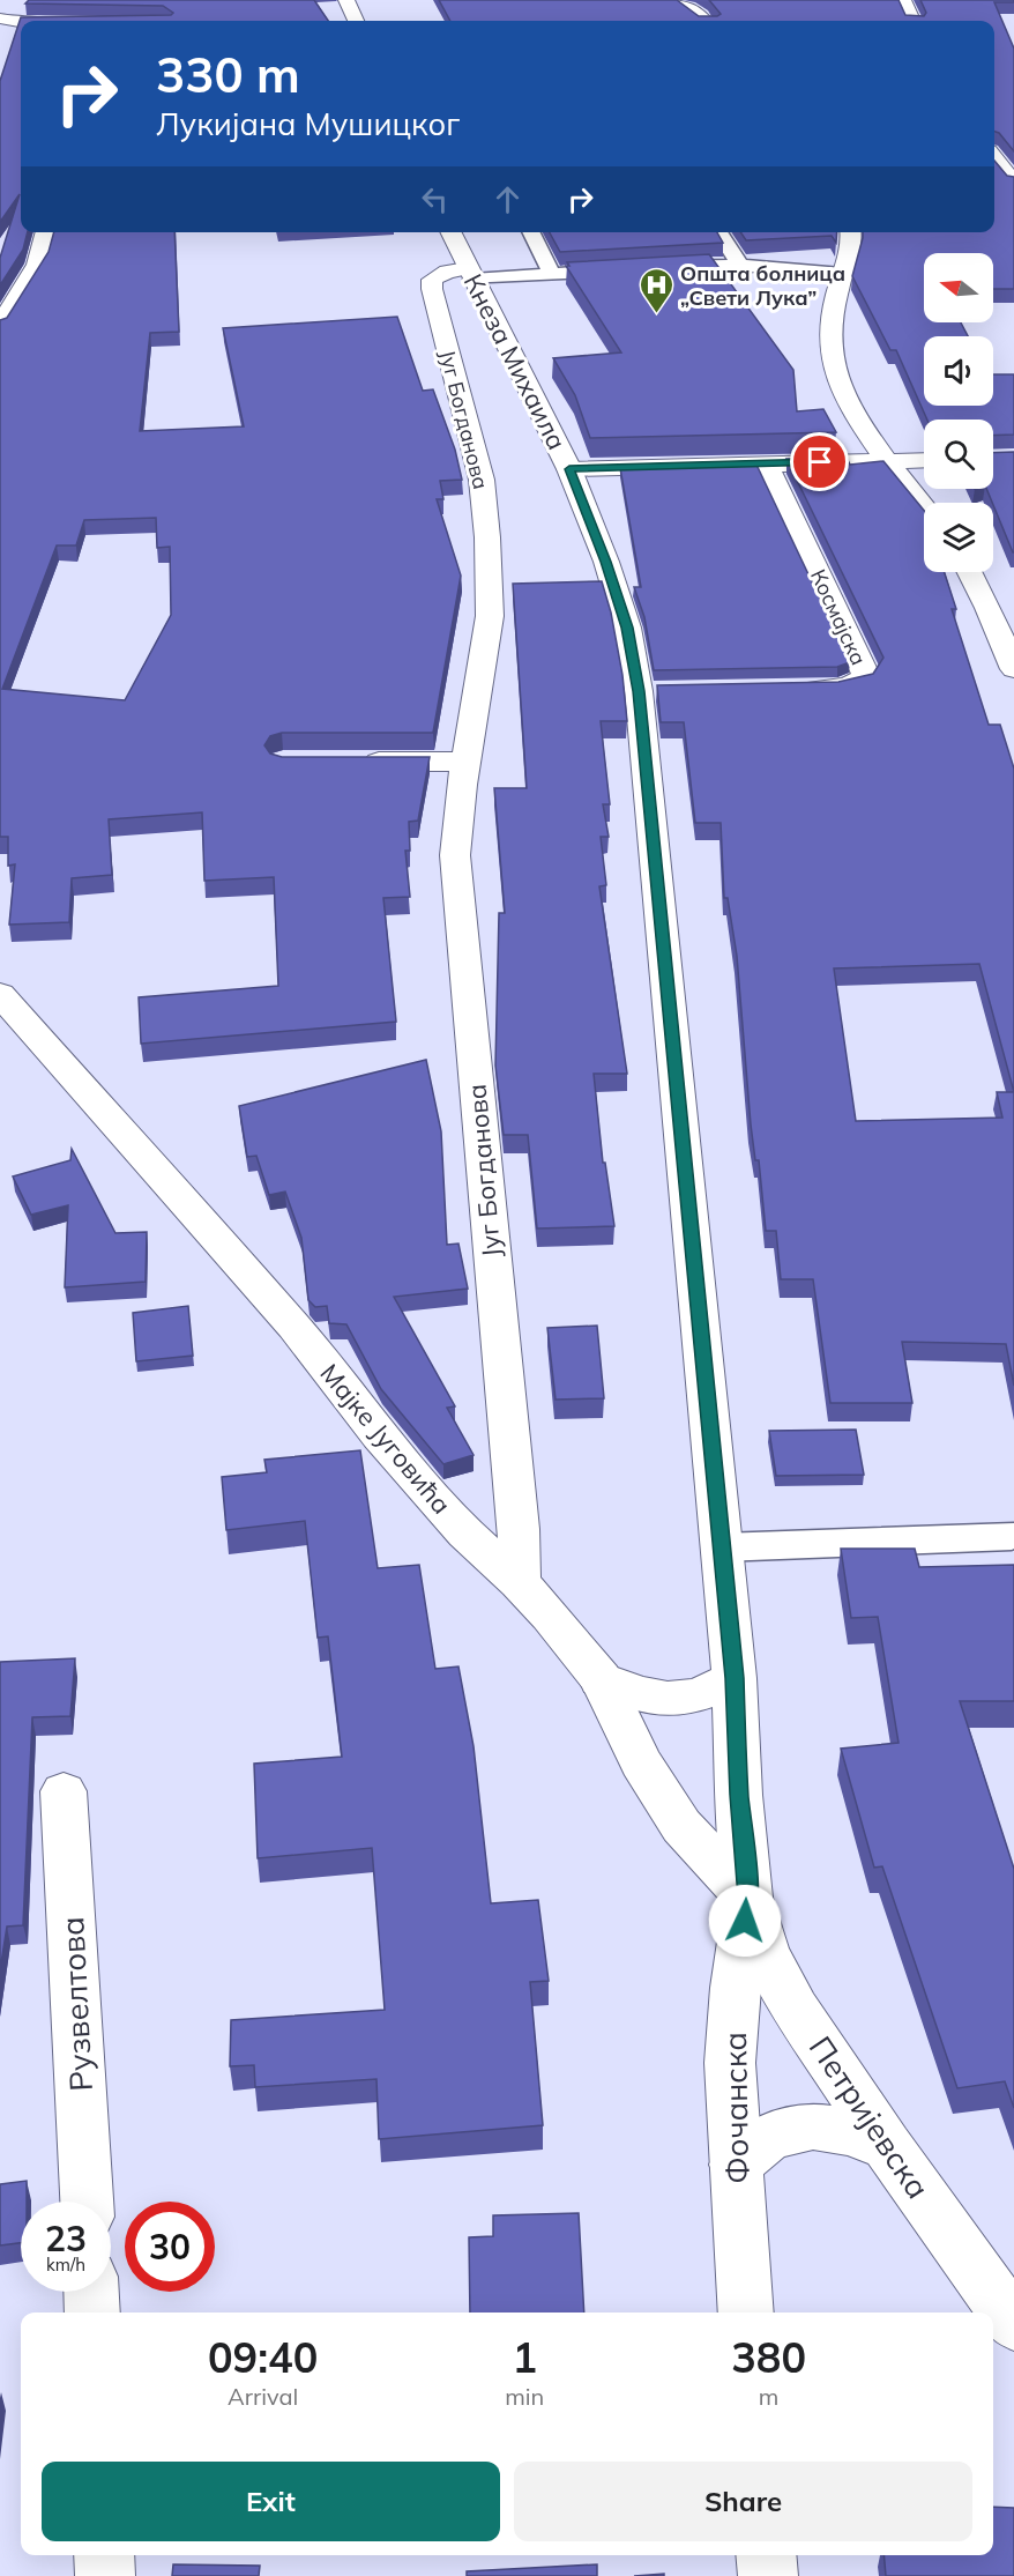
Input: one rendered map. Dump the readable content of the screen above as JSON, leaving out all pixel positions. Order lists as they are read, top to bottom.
{
  "streets": {
    "street": [
      "Кнеза Михаила",
      "Југ Богданова",
      "Космајска",
      "Мајке Југовића",
      "Рузвелтова",
      "Фочанска",
      "Петријевска"
    ]
  },
  "crossings": [
    ["Кнеза Михаила", "Југ Богданова"],
    ["Кнеза Михаила", "Мајке Југовића"],
    ["Кнеза Михаила", "Фочанска"],
    ["Кнеза Михаила", "Петријевска"],
    ["Југ Богданова", "Мајке Југовића"],
    ["Мајке Југовића", "Фочанска"],
    ["Мајке Југовића", "Петријевска"],
    ["Фочанска", "Петријевска"]
  ],
  "places": {
    "hospital": ["Општа болница „Свети Лука”"]
  },
  "north": "left",
  "page": {
    "turn": ["330 m", "Лукијана Мушицког"],
    "speed": "23 km/h",
    "limit": "30",
    "eta": [
      "09:40",
      "Arrival",
      "1",
      "min",
      "380",
      "m"
    ],
    "buttons": ["Exit", "Share"]
  }
}
